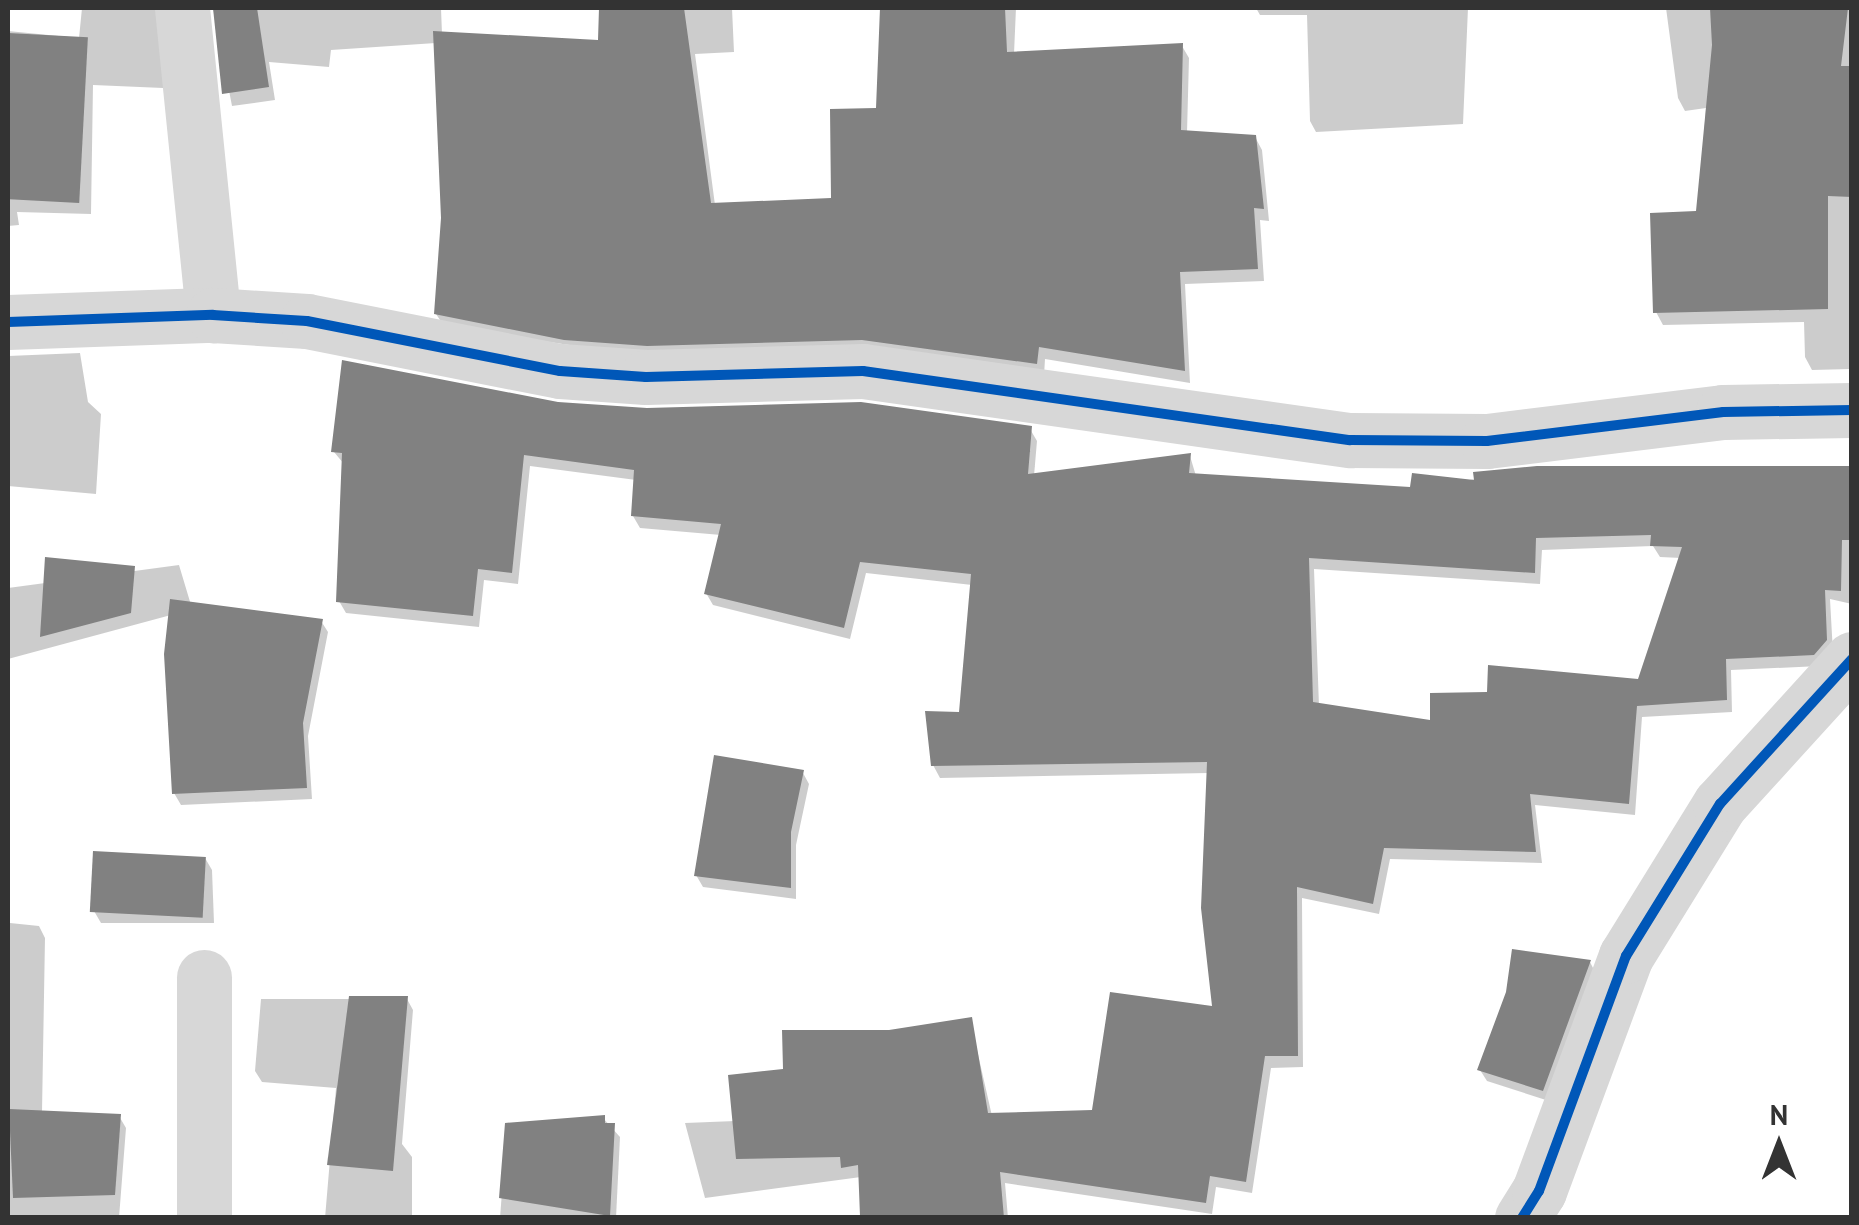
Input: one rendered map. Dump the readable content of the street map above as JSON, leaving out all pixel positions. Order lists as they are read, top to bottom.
{
  "north": "top"
}
